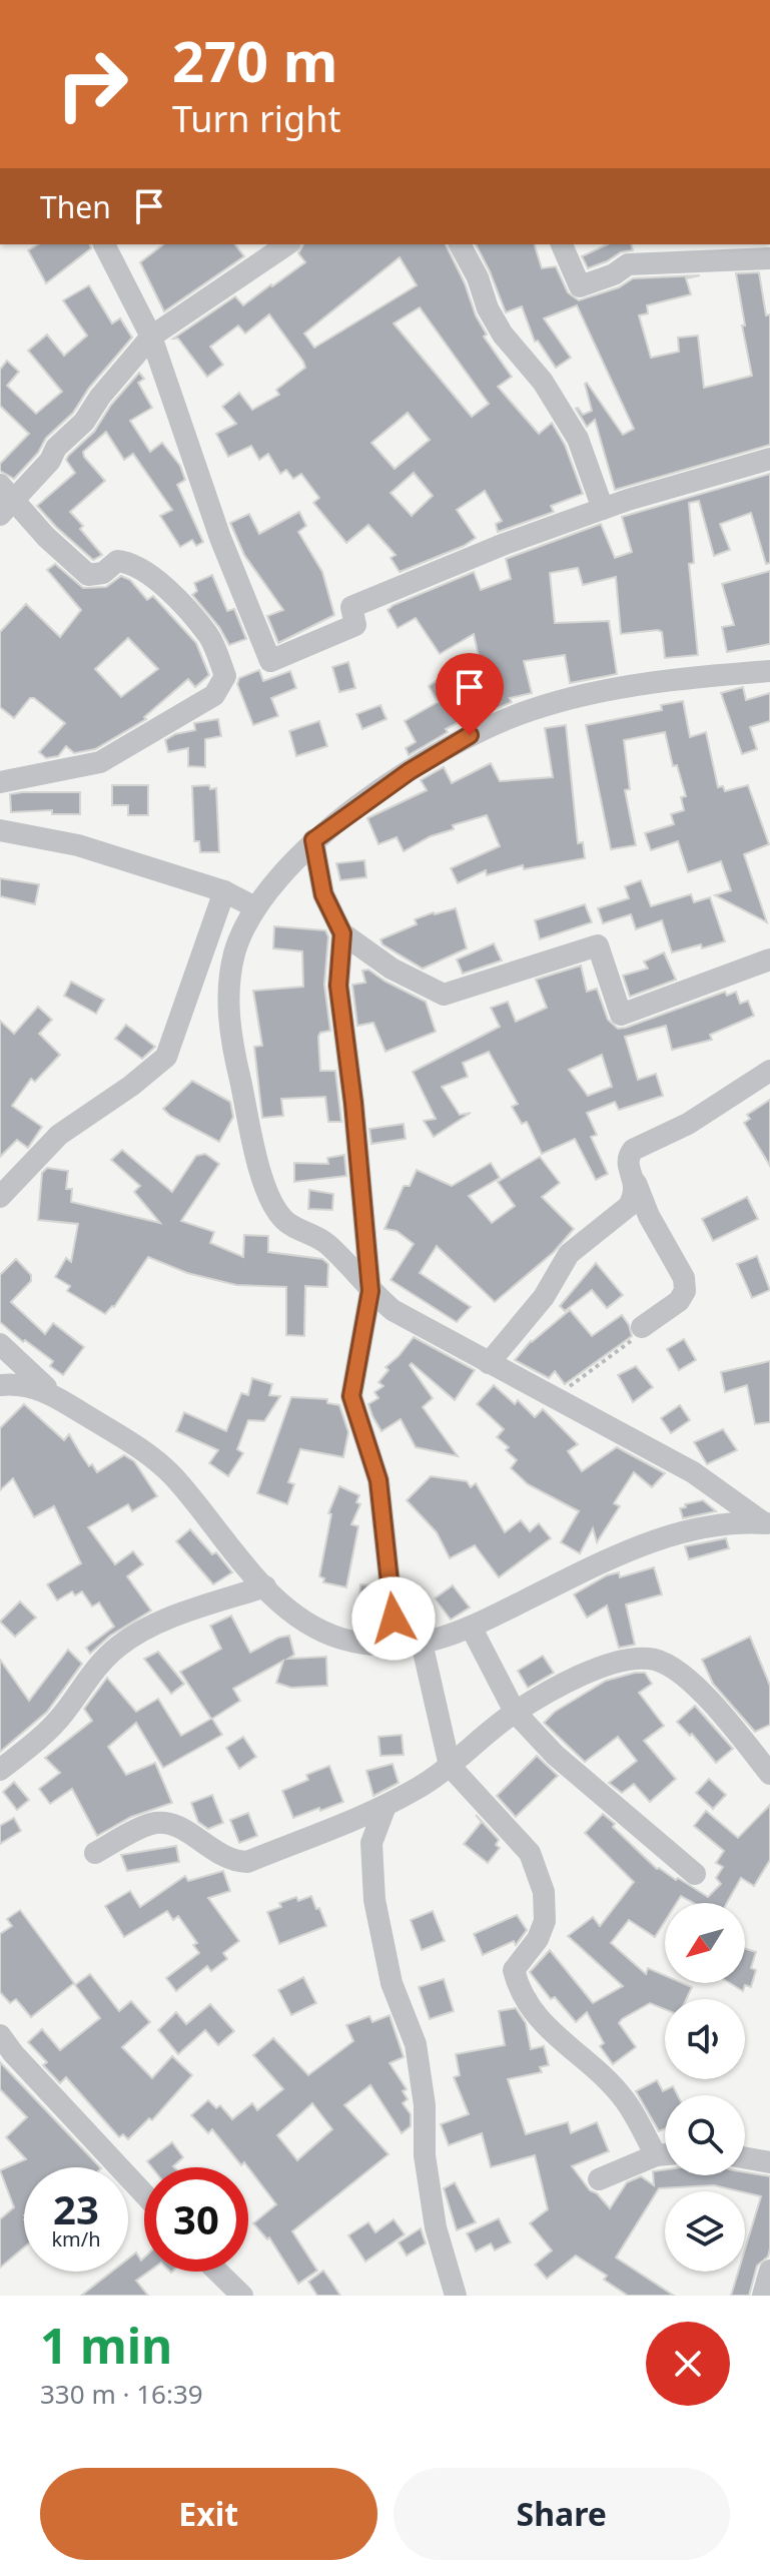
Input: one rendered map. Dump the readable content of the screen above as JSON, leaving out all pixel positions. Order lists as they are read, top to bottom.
{
  "north": "bottom left",
  "page": {
    "turn": ["270 m", "Turn right"],
    "then": "Then",
    "speed": "23 km/h",
    "limit": "30",
    "heading": ["1 min", "330 m · 16:39"],
    "buttons": ["Exit", "Share"]
  }
}
